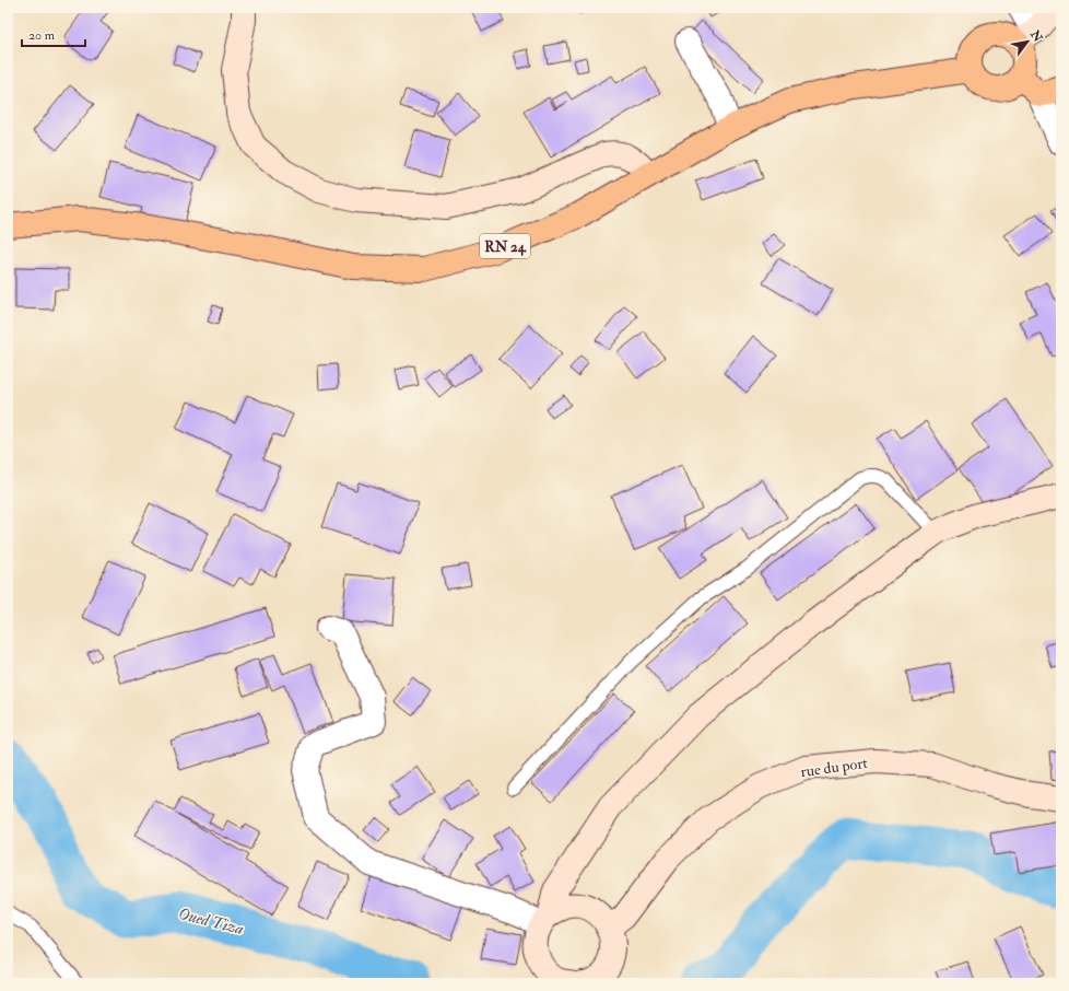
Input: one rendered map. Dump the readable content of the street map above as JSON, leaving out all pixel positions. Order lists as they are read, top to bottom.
{
  "streets": {
    "main road": ["RN 24"],
    "street": ["rue du port"]
  },
  "water": ["Oued Tiza"],
  "scale_bar": "20 m",
  "north": "top right"
}
